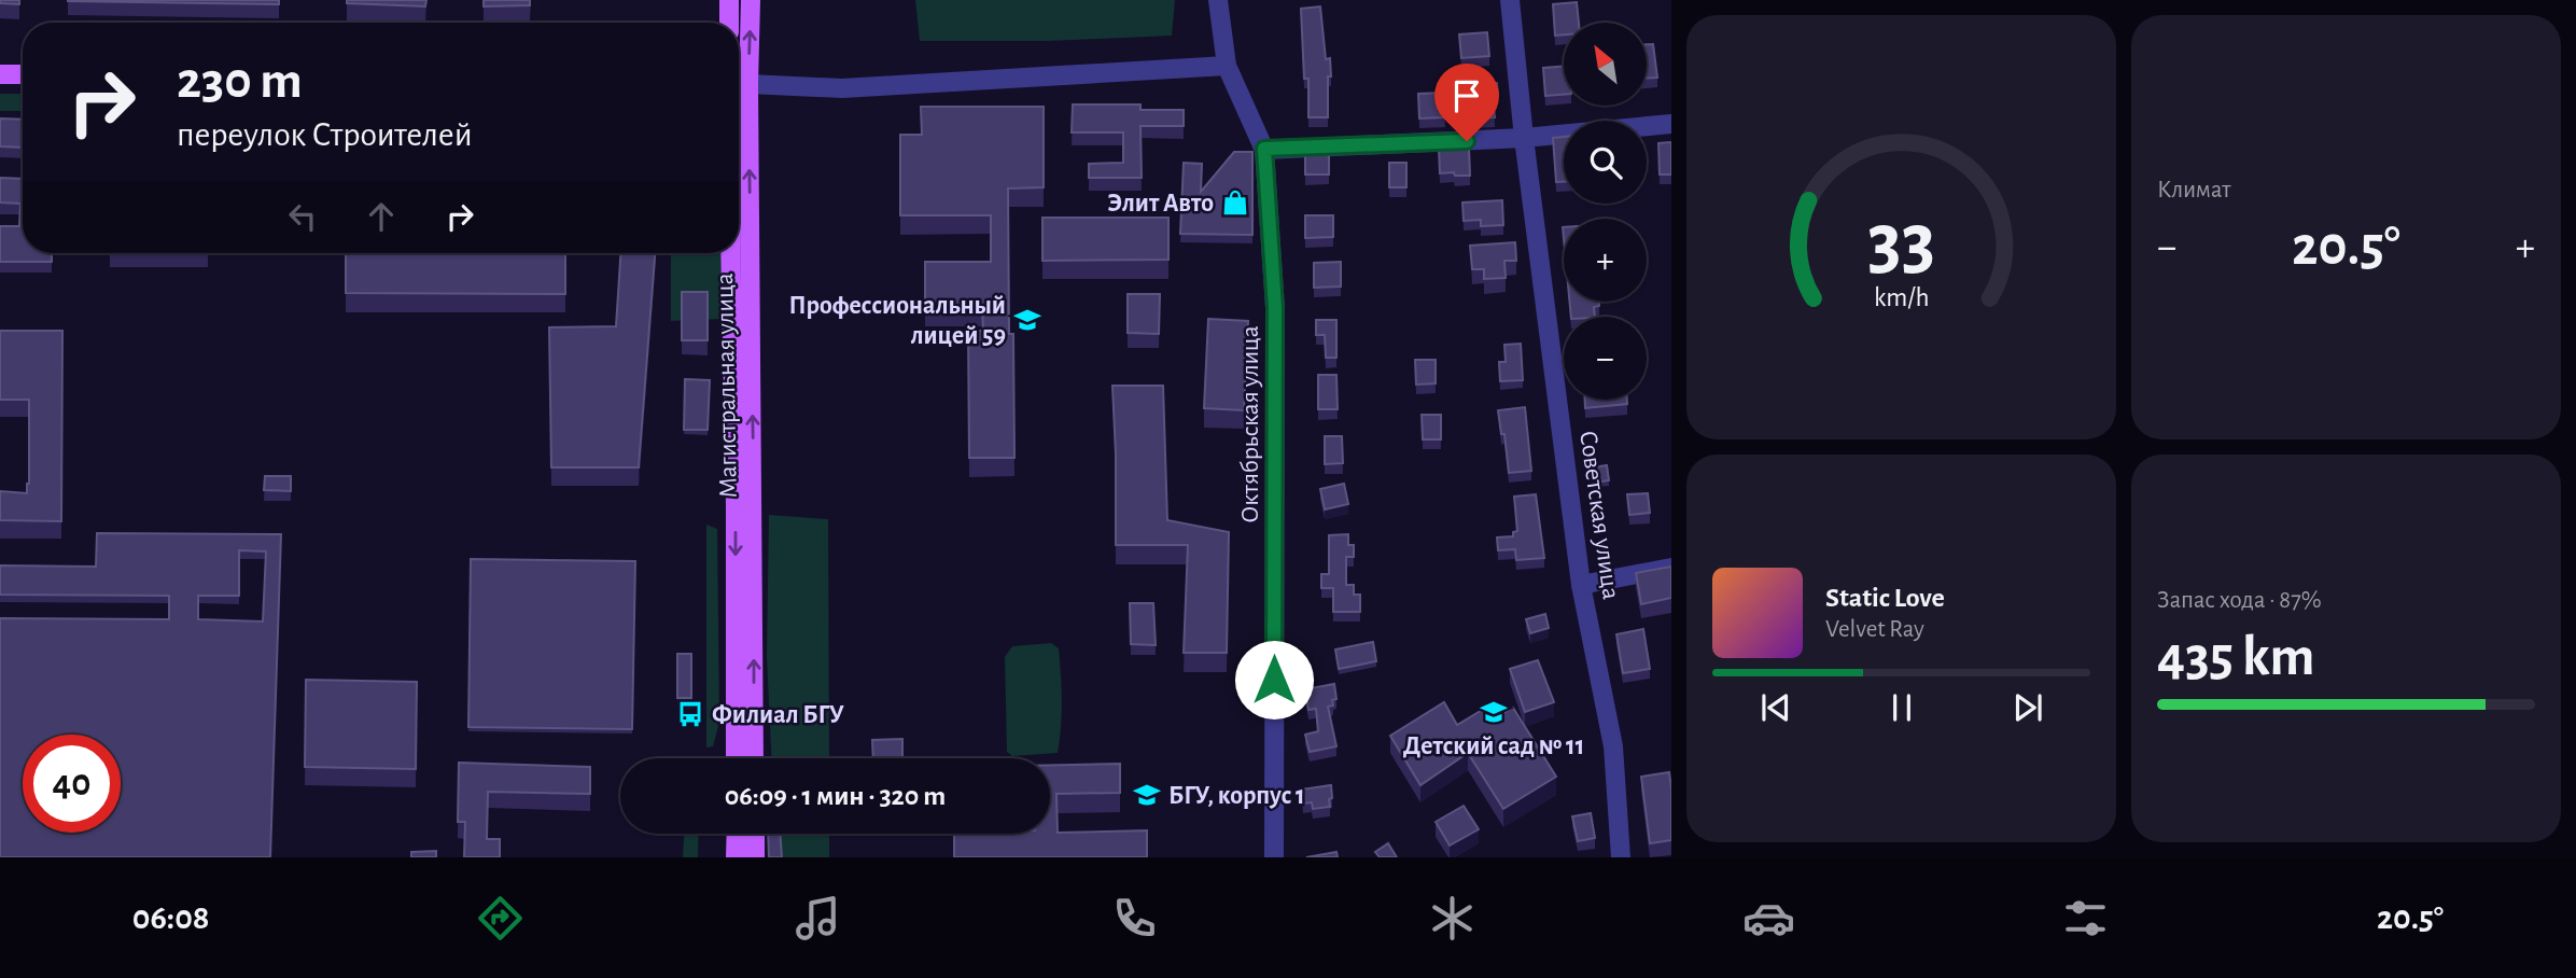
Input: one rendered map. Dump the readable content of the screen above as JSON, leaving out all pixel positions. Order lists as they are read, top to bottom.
{
  "streets": {
    "main road": ["Магистральная улица"],
    "street": ["Октябрьская улица", "Советская улица"]
  },
  "places": {
    "shop": ["Элит Авто"],
    "school or university": ["Профессиональный лицей 59", "Детский сад № 11", "БГУ, корпус 1"],
    "bus stop": ["Филиал БГУ"]
  },
  "north": "top left",
  "page": {
    "tile": [
      "Климат",
      ["Запас хода · 87%", "435 km"]
    ],
    "map_buttons": ["+", "−"],
    "turn": ["230 m", "переулок Строителей"],
    "heat": ["−", "20.5°", "+"],
    "song": ["Static Love", "Velvet Ray"],
    "limit": "40",
    "trip": "06:09 · 1 мин · 320 m",
    "tabs": ["06:08", "20.5°"],
    "gauge": ["33", "km/h"]
  }
}
